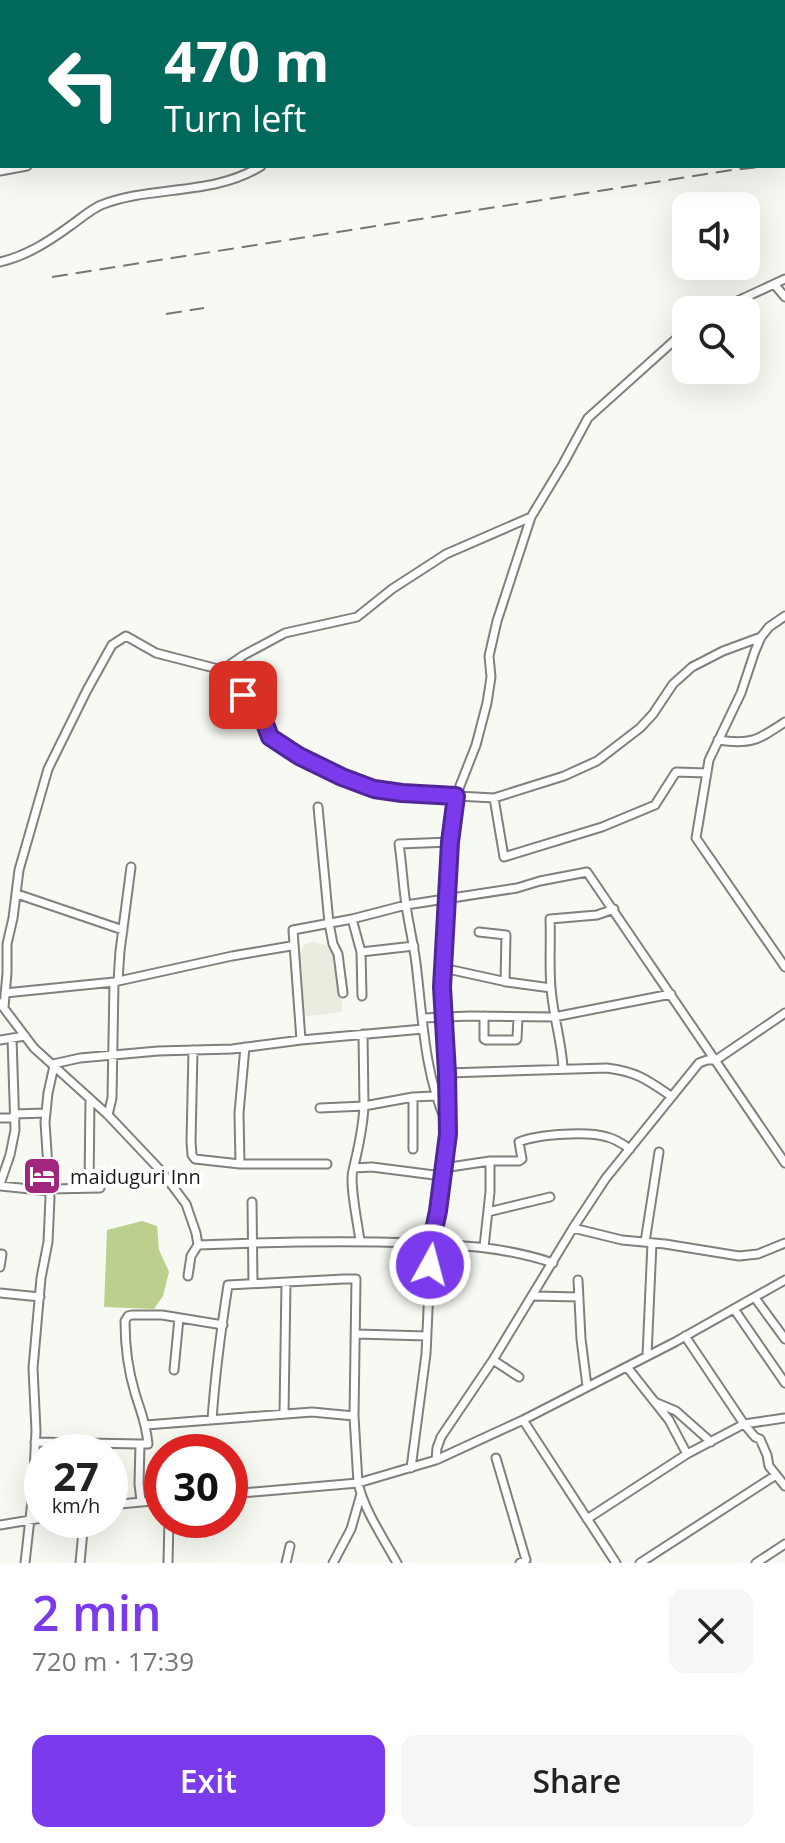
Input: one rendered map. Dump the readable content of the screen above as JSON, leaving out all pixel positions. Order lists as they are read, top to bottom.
{
  "places": {
    "hotel": ["maiduguri Inn"]
  },
  "page": {
    "turn": ["470 m", "Turn left"],
    "speed": "27 km/h",
    "limit": "30",
    "heading": ["2 min", "720 m · 17:39"],
    "buttons": ["Exit", "Share"]
  }
}
